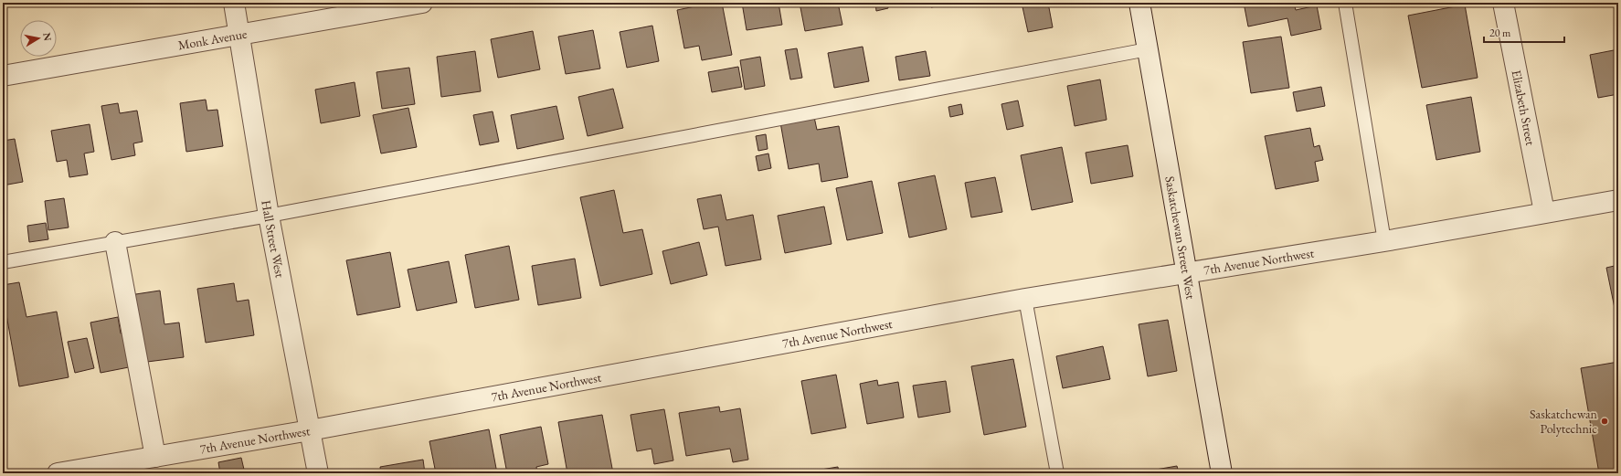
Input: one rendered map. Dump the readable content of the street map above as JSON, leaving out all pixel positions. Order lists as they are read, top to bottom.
{
  "streets": {
    "street": [
      "Monk Avenue",
      "Elizabeth Street",
      "Saskatchewan Street West",
      "Hall Street West",
      "7th Avenue Northwest"
    ]
  },
  "crossings": [
    ["Monk Avenue", "Hall Street West"],
    ["Elizabeth Street", "7th Avenue Northwest"],
    ["Saskatchewan Street West", "7th Avenue Northwest"],
    ["Hall Street West", "7th Avenue Northwest"]
  ],
  "places": ["Saskatchewan Polytechnic"],
  "scale_bar": "20 m",
  "north": "right"
}
